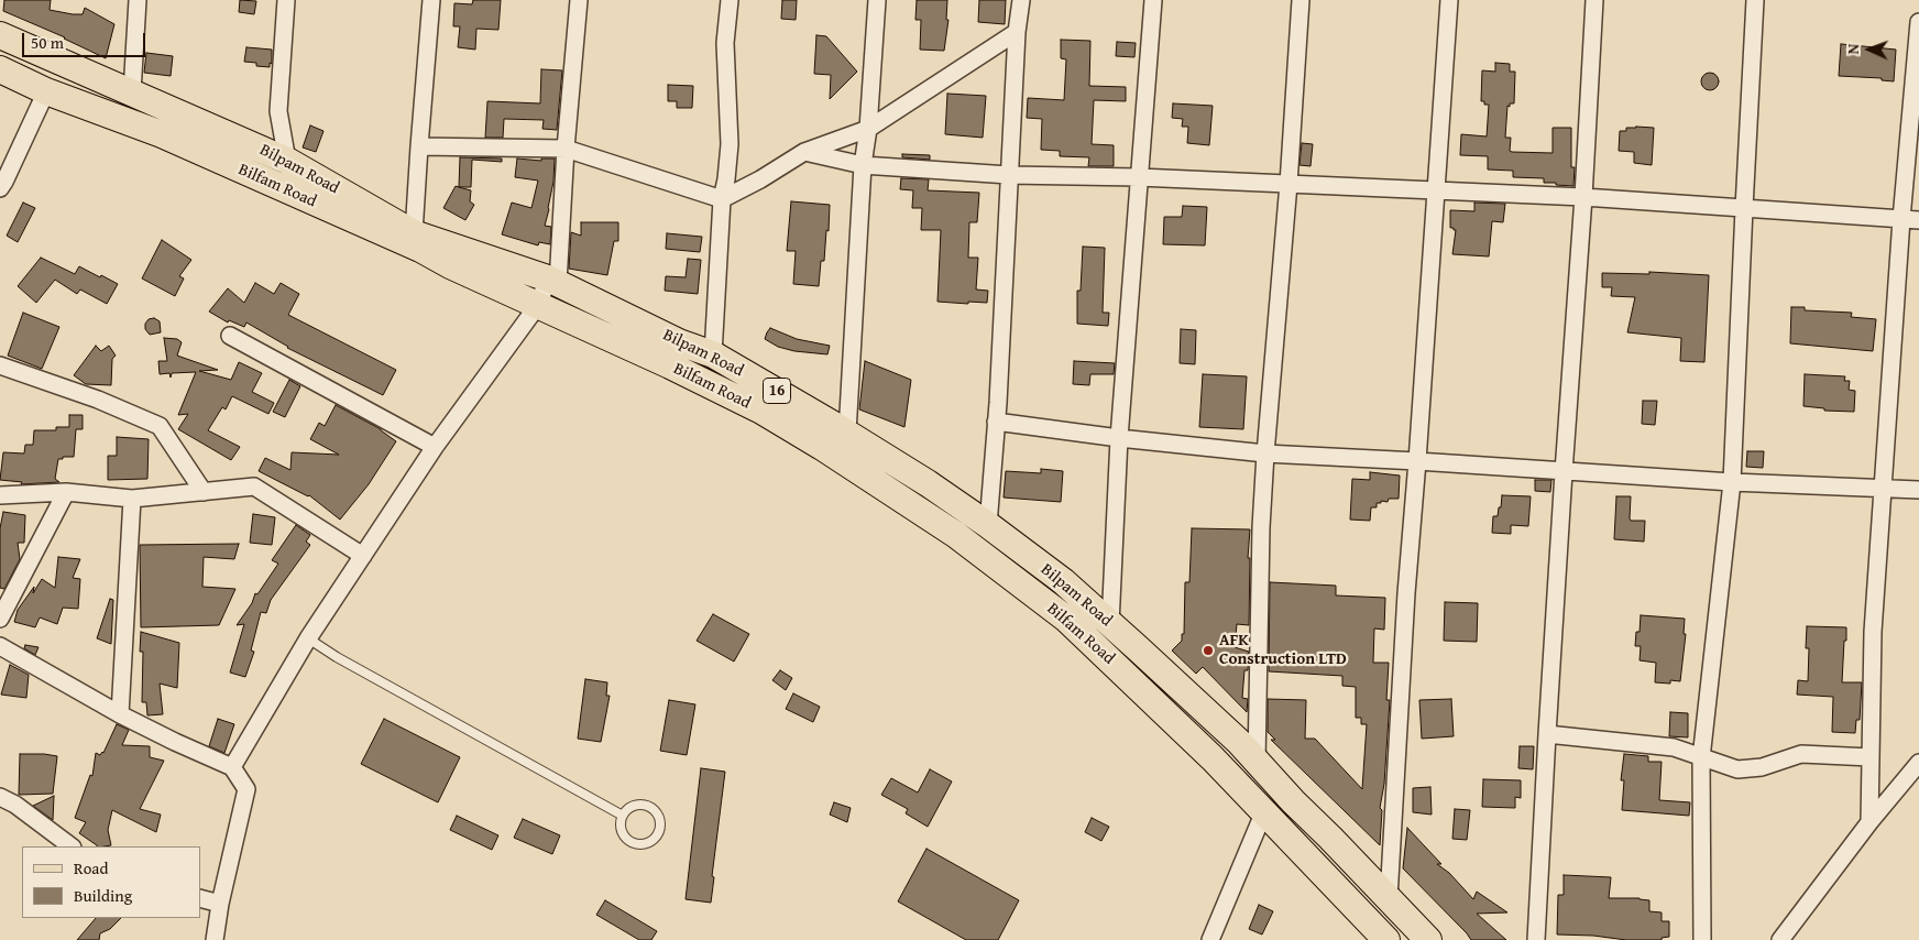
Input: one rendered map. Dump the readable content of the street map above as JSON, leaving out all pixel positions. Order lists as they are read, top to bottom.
{
  "streets": {
    "main road": ["Bilpam Road", "Bilfam Road", "16"]
  },
  "crossings": [
    ["Bilpam Road", "Bilfam Road"]
  ],
  "places": ["AFK Construction LTD"],
  "legend": ["Road", "Building"],
  "scale_bar": "50 m",
  "north": "left"
}
